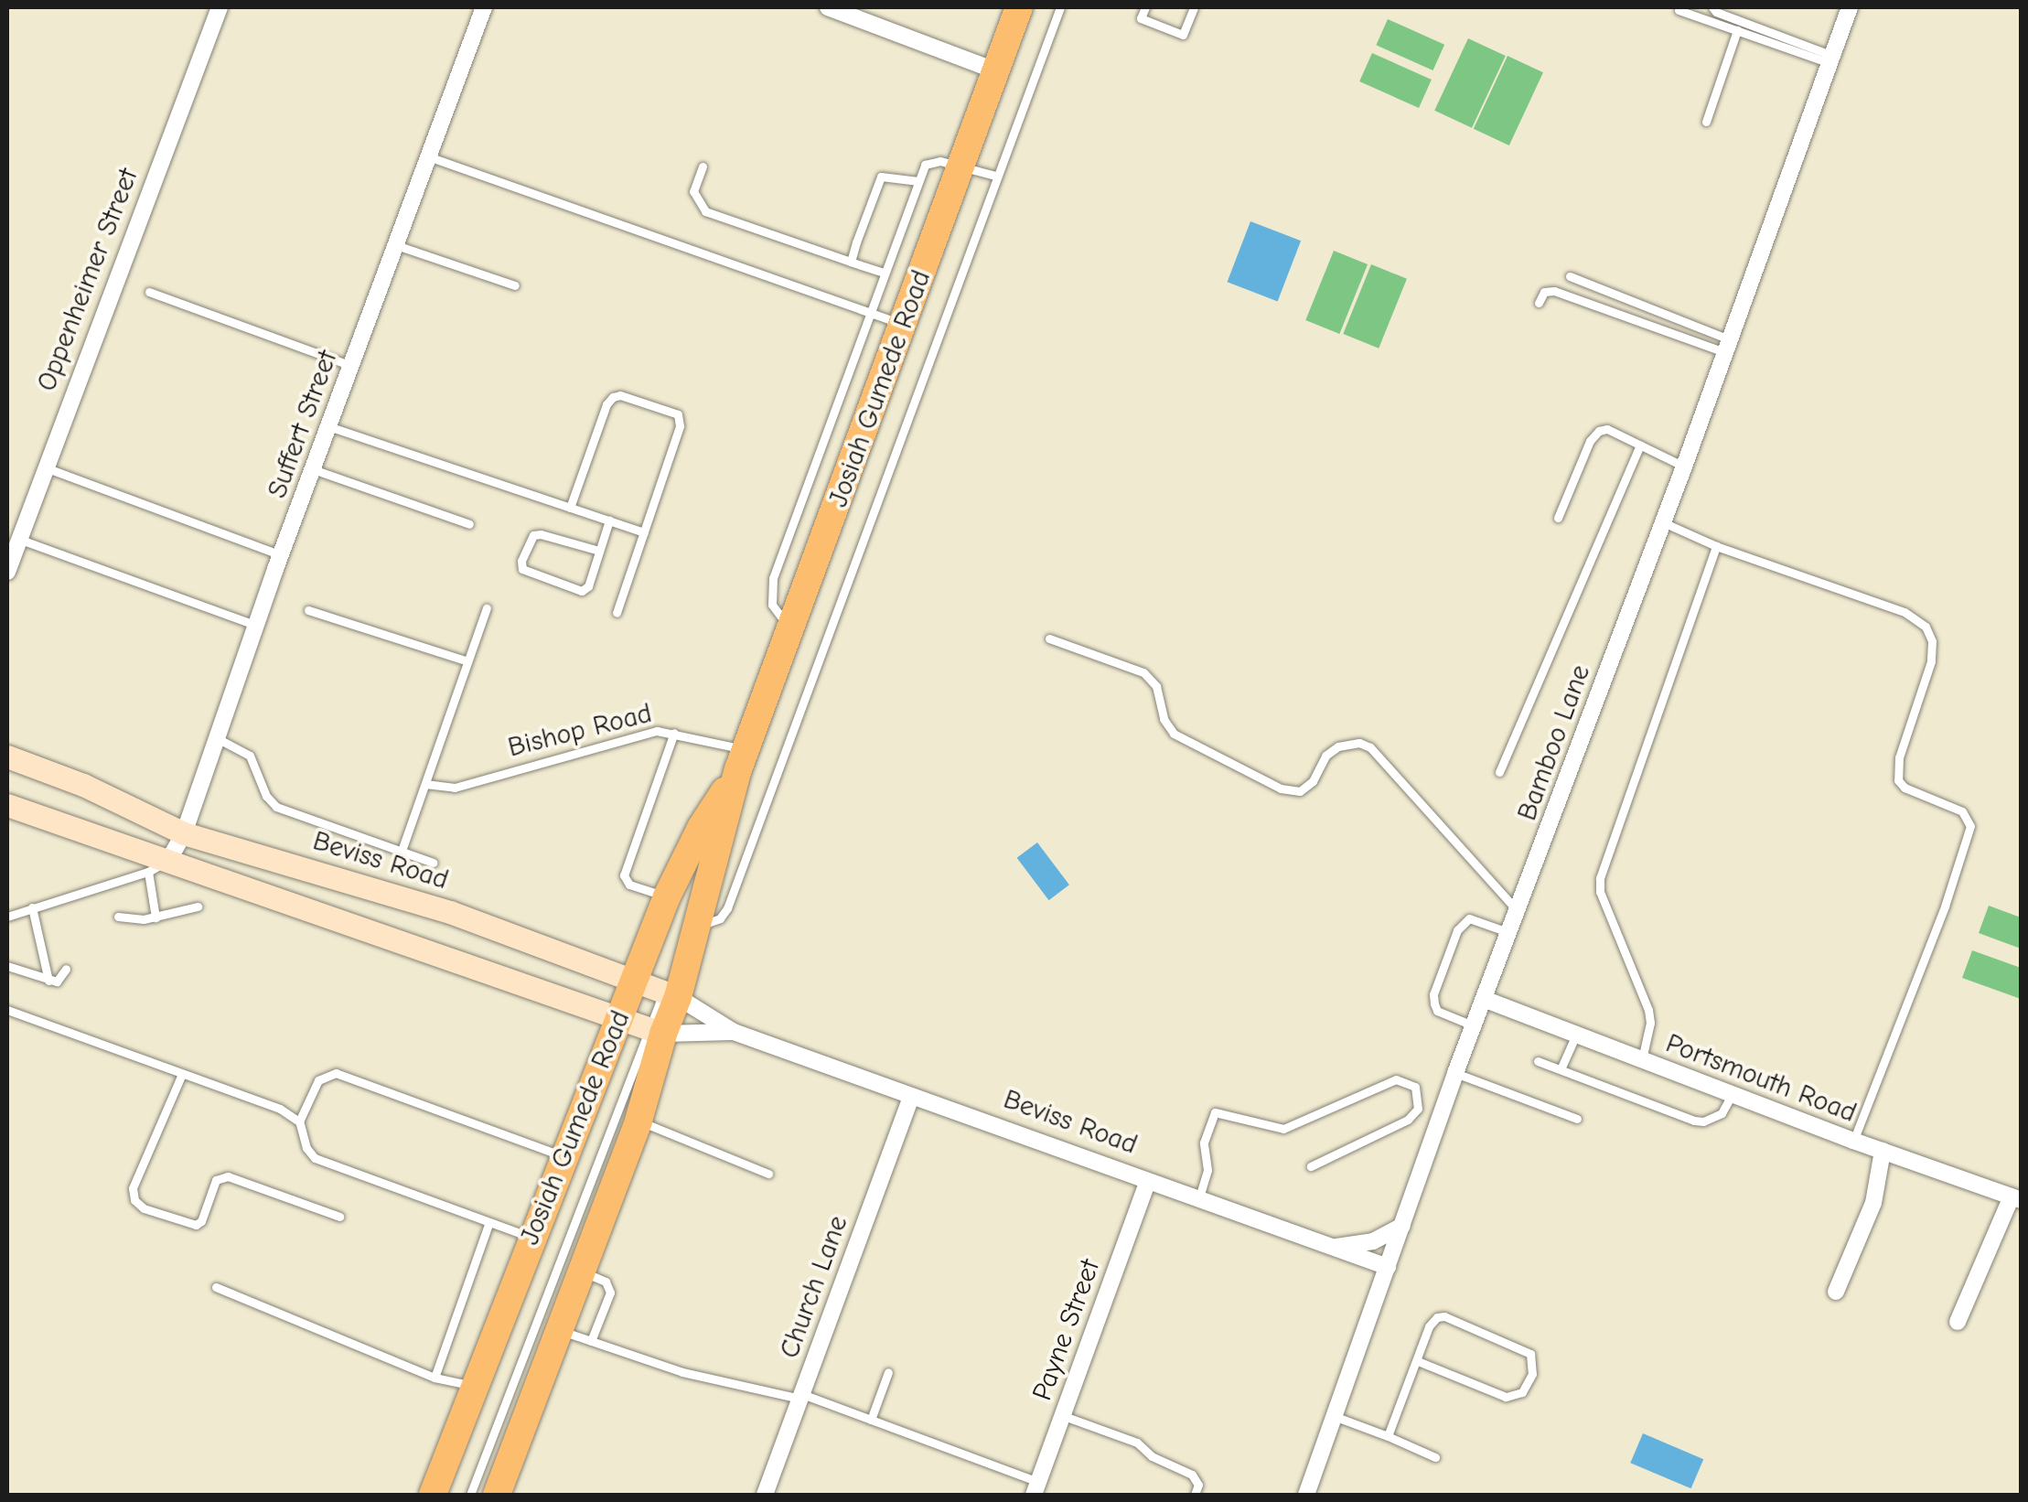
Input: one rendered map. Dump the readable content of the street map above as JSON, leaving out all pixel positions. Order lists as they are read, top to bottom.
{
  "streets": {
    "main road": ["Josiah Gumede Road", "Beviss Road"],
    "street": [
      "Oppenheimer Street",
      "Suffert Street",
      "Bamboo Lane",
      "Portsmouth Road",
      "Church Lane",
      "Payne Street"
    ],
    "lane": ["Bishop Road"]
  },
  "crossings": [
    ["Josiah Gumede Road", "Bishop Road"],
    ["Josiah Gumede Road", "Beviss Road"],
    ["Suffert Street", "Beviss Road"],
    ["Bamboo Lane", "Beviss Road"],
    ["Bamboo Lane", "Portsmouth Road"],
    ["Beviss Road", "Church Lane"],
    ["Beviss Road", "Payne Street"]
  ]
}
